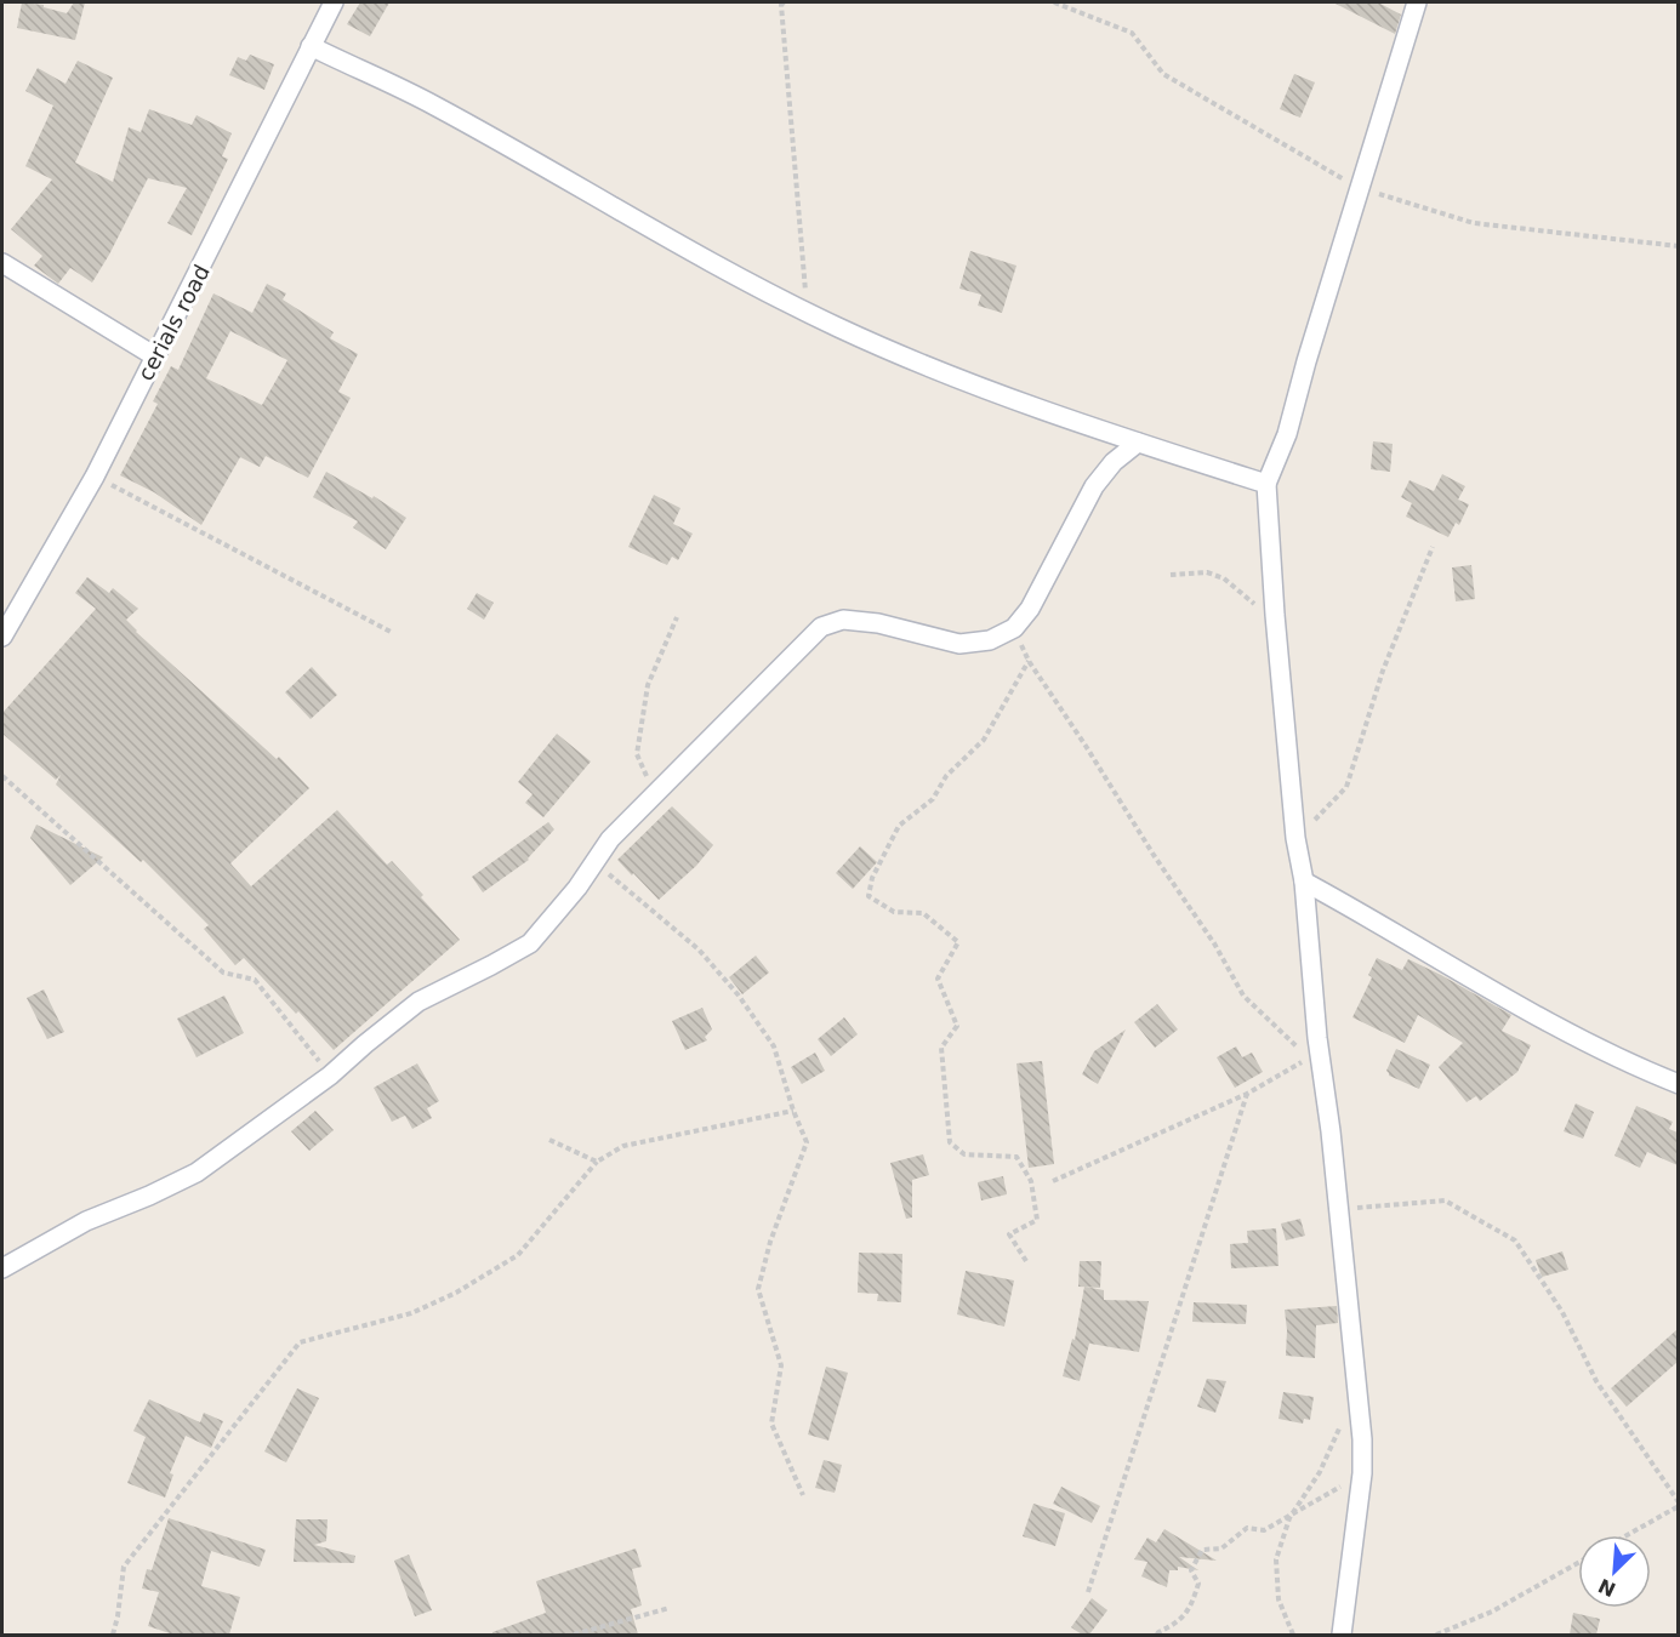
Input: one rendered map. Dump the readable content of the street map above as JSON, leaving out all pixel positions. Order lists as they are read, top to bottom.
{
  "streets": {
    "street": ["cerials road"]
  },
  "north": "bottom left"
}
